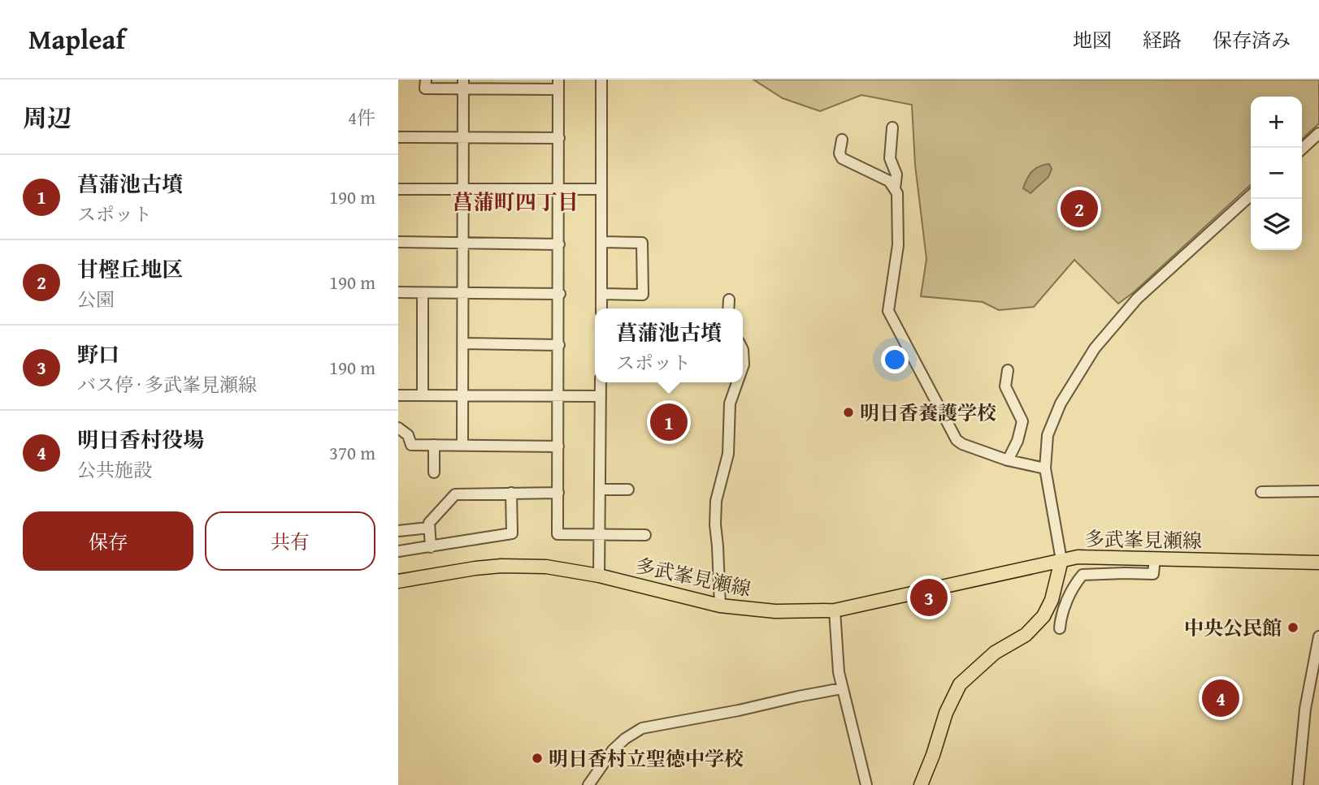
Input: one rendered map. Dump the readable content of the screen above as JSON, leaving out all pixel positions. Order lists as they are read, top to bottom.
{
  "streets": {
    "main road": ["多武峯見瀬線"]
  },
  "districts": ["菖蒲町四丁目"],
  "places": ["明日香養護学校", "中央公民館", "明日香村立聖徳中学校"],
  "page": {
    "header": "Mapleaf",
    "nav": ["地図", "経路", "保存済み"],
    "heading": ["周辺", "4件"],
    "map_buttons": ["+", "−"],
    "list": [
      {
        "mark": "1",
        "name": "菖蒲池古墳",
        "note": "スポット",
        "value": "190 m"
      },
      {
        "mark": "2",
        "name": "甘樫丘地区",
        "note": "公園",
        "value": "190 m"
      },
      {
        "mark": "3",
        "name": "野口",
        "note": "バス停 · 多武峯見瀬線",
        "value": "190 m"
      },
      {
        "mark": "4",
        "name": "明日香村役場",
        "note": "公共施設",
        "value": "370 m"
      }
    ],
    "pins": [
      "2",
      "1",
      "3",
      "4"
    ],
    "popup": ["菖蒲池古墳", "スポット"],
    "buttons": ["保存", "共有"]
  }
}
